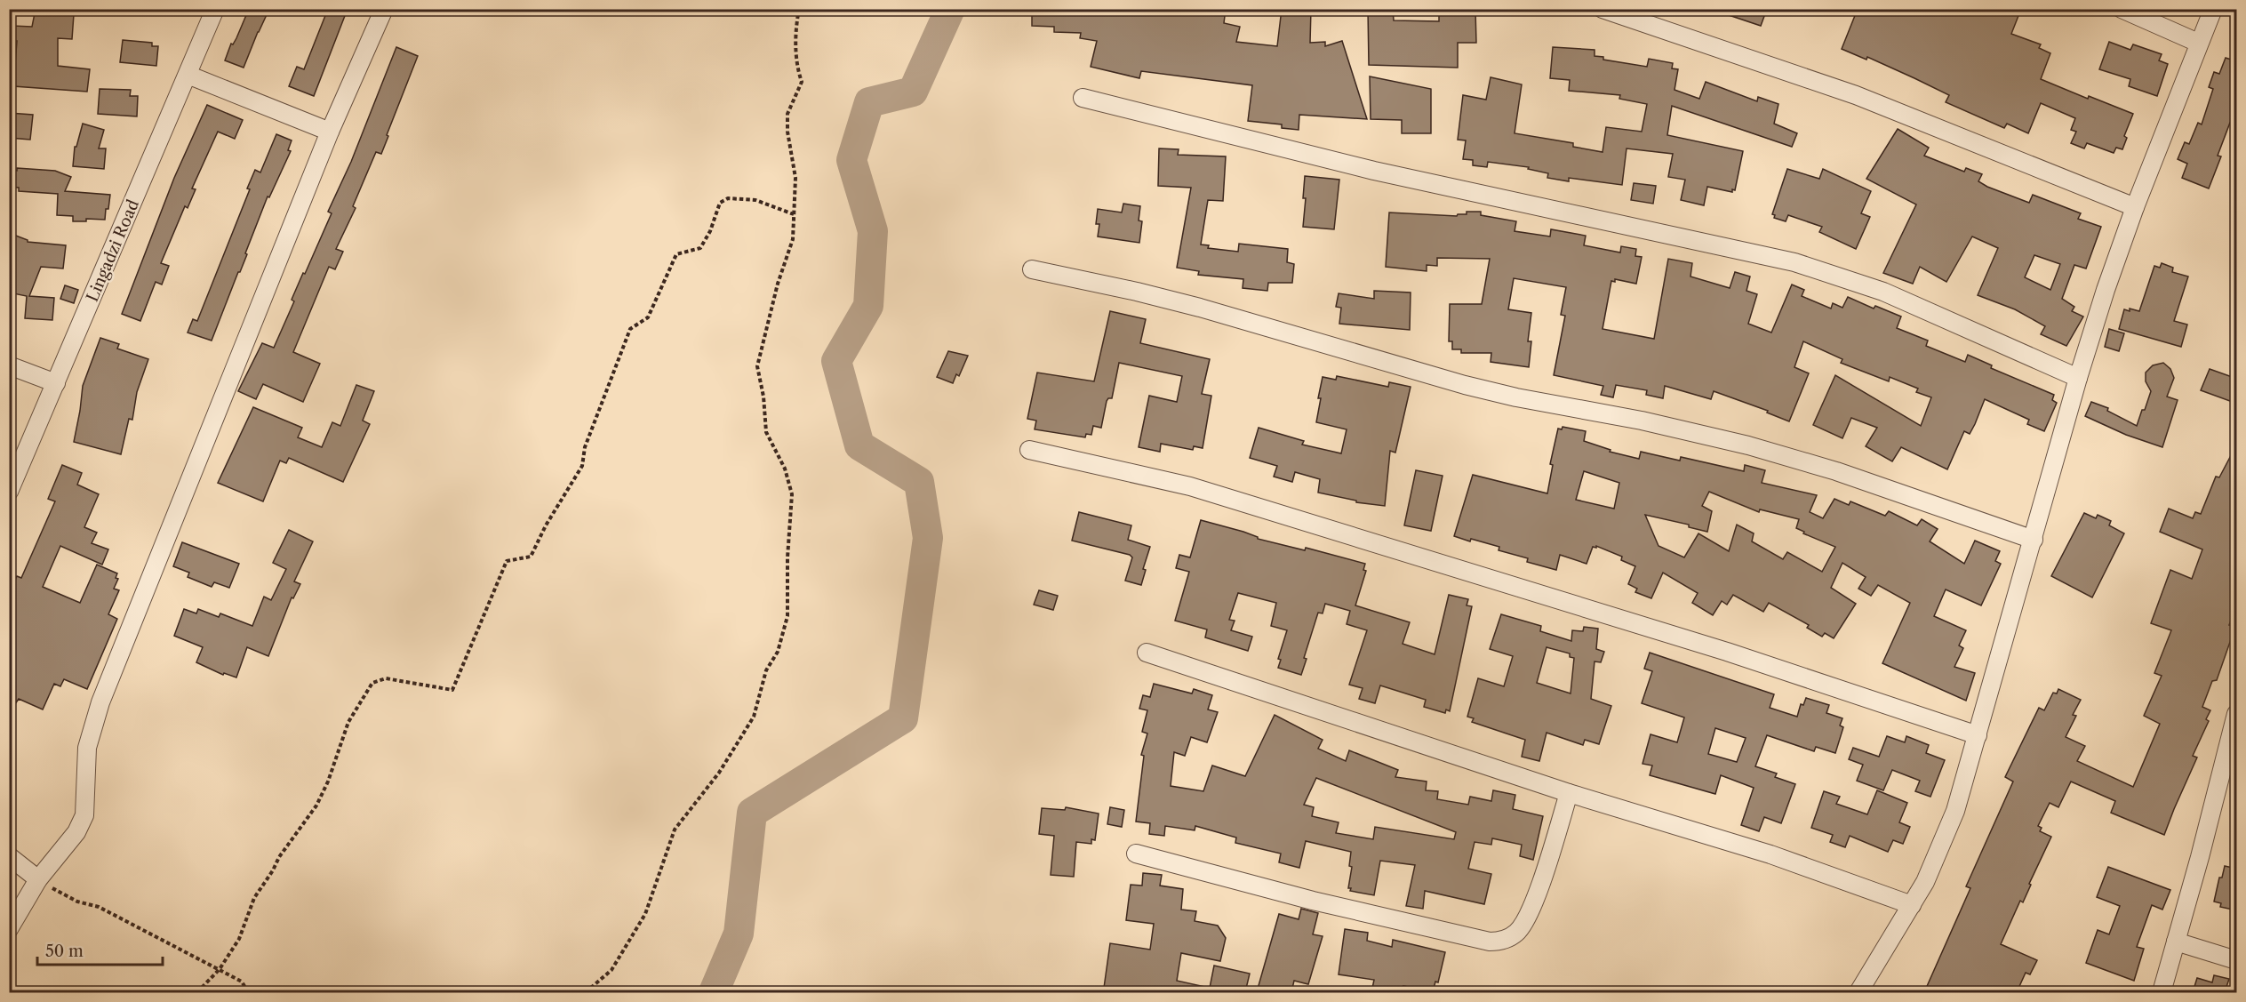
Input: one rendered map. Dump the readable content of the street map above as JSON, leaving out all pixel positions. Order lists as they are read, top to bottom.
{
  "streets": {
    "street": ["Lingadzi Road"]
  },
  "scale_bar": "50 m"
}
